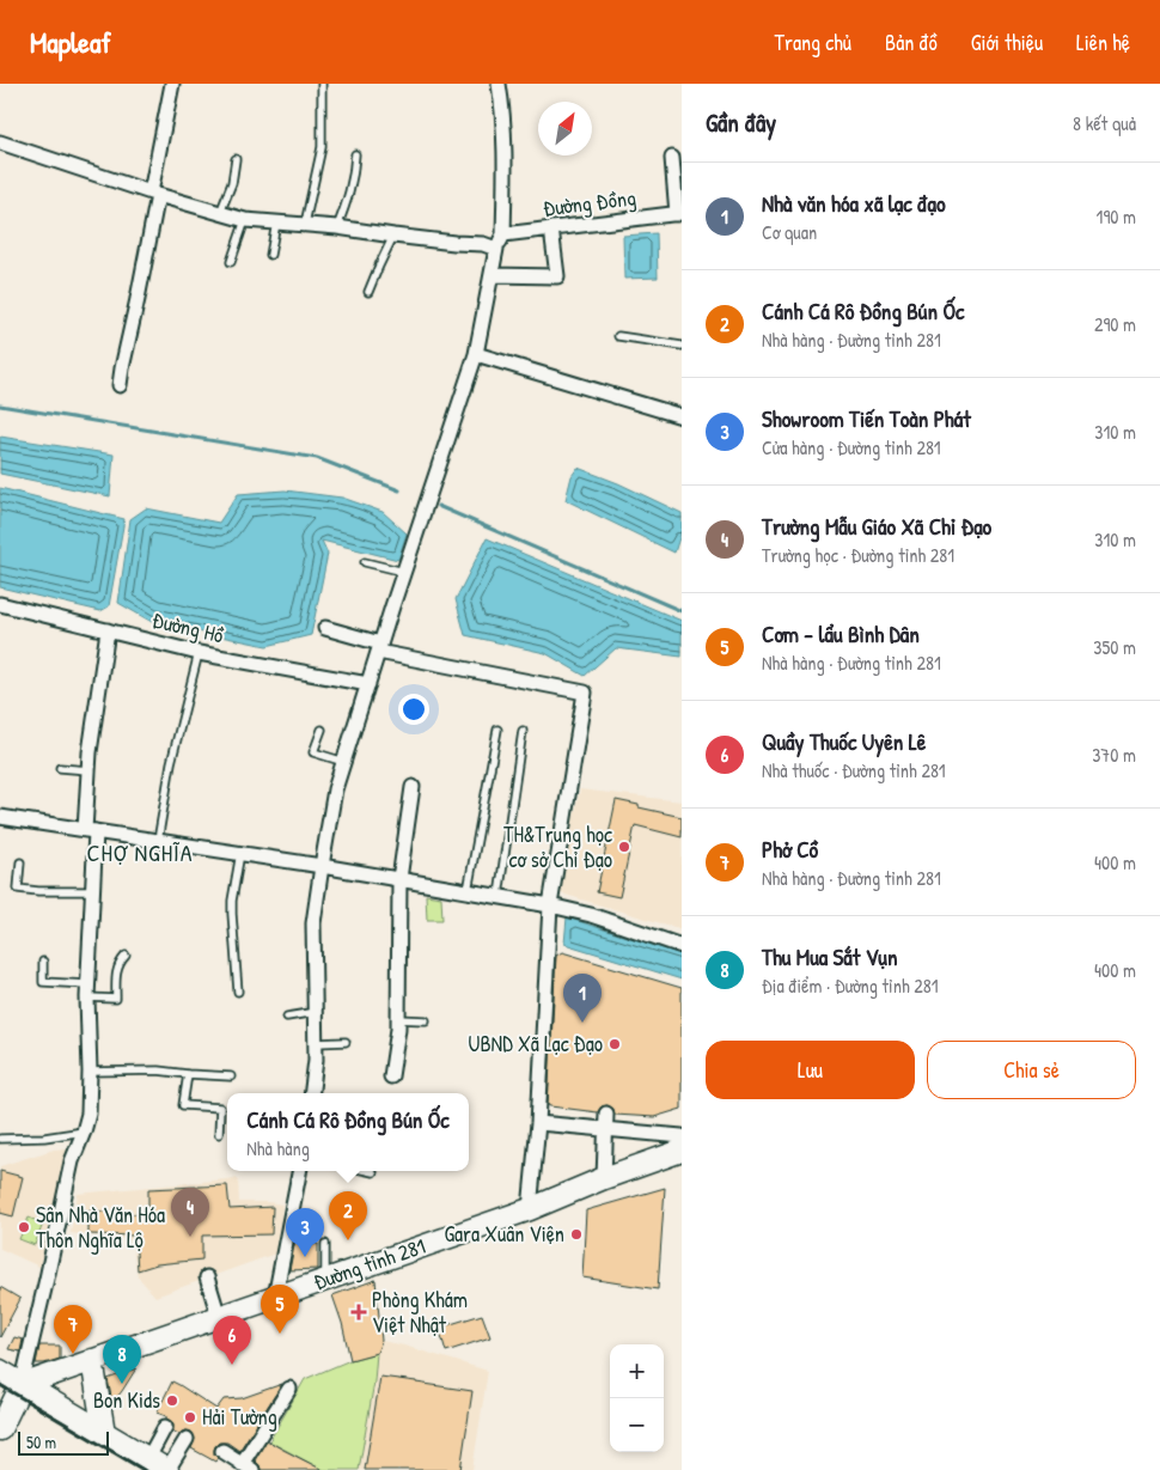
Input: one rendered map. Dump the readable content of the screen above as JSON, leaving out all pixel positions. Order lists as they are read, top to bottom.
{
  "streets": {
    "main road": ["Đường tỉnh 281"],
    "street": ["Đường Đồng", "Đường Hồ"]
  },
  "districts": ["CHỢ NGHĨA"],
  "places": {
    "other": [
      "TH&Trung học cơ sở Chỉ Đạo",
      "UBND Xã Lạc Đạo",
      "Sân Nhà Văn Hóa Thôn Nghĩa Lộ",
      "Gara Xuân Viện",
      "Bon Kids",
      "Hải Tường"
    ],
    "health": ["Phòng Khám Việt Nhật"]
  },
  "scale_bar": "50 m",
  "north": "top right",
  "page": {
    "header": "Mapleaf",
    "nav": [
      "Trang chủ",
      "Bản đồ",
      "Giới thiệu",
      "Liên hệ"
    ],
    "heading": ["Gần đây", "8 kết quả"],
    "list": [
      {
        "mark": "1",
        "name": "Nhà văn hóa xã lạc đạo",
        "note": "Cơ quan",
        "value": "190 m"
      },
      {
        "mark": "2",
        "name": "Cánh Cá Rô Đồng Bún Ốc",
        "note": "Nhà hàng · Đường tỉnh 281",
        "value": "290 m"
      },
      {
        "mark": "3",
        "name": "Showroom Tiến Toàn Phát",
        "note": "Cửa hàng · Đường tỉnh 281",
        "value": "310 m"
      },
      {
        "mark": "4",
        "name": "Trường Mẫu Giáo Xã Chỉ Đạo",
        "note": "Trường học · Đường tỉnh 281",
        "value": "310 m"
      },
      {
        "mark": "5",
        "name": "Cơm - lẩu Bình Dân",
        "note": "Nhà hàng · Đường tỉnh 281",
        "value": "350 m"
      },
      {
        "mark": "6",
        "name": "Quầy Thuốc Uyên Lê",
        "note": "Nhà thuốc · Đường tỉnh 281",
        "value": "370 m"
      },
      {
        "mark": "7",
        "name": "Phở Cồ",
        "note": "Nhà hàng · Đường tỉnh 281",
        "value": "400 m"
      },
      {
        "mark": "8",
        "name": "Thu Mua Sắt Vụn",
        "note": "Địa điểm · Đường tỉnh 281",
        "value": "400 m"
      }
    ],
    "pins": [
      "1",
      "4",
      "2",
      "3",
      "5",
      "7",
      "6",
      "8"
    ],
    "buttons": ["Lưu", "Chia sẻ"],
    "popup": ["Cánh Cá Rô Đồng Bún Ốc", "Nhà hàng"],
    "map_buttons": ["+", "−"],
    "scale": "50 m"
  }
}
